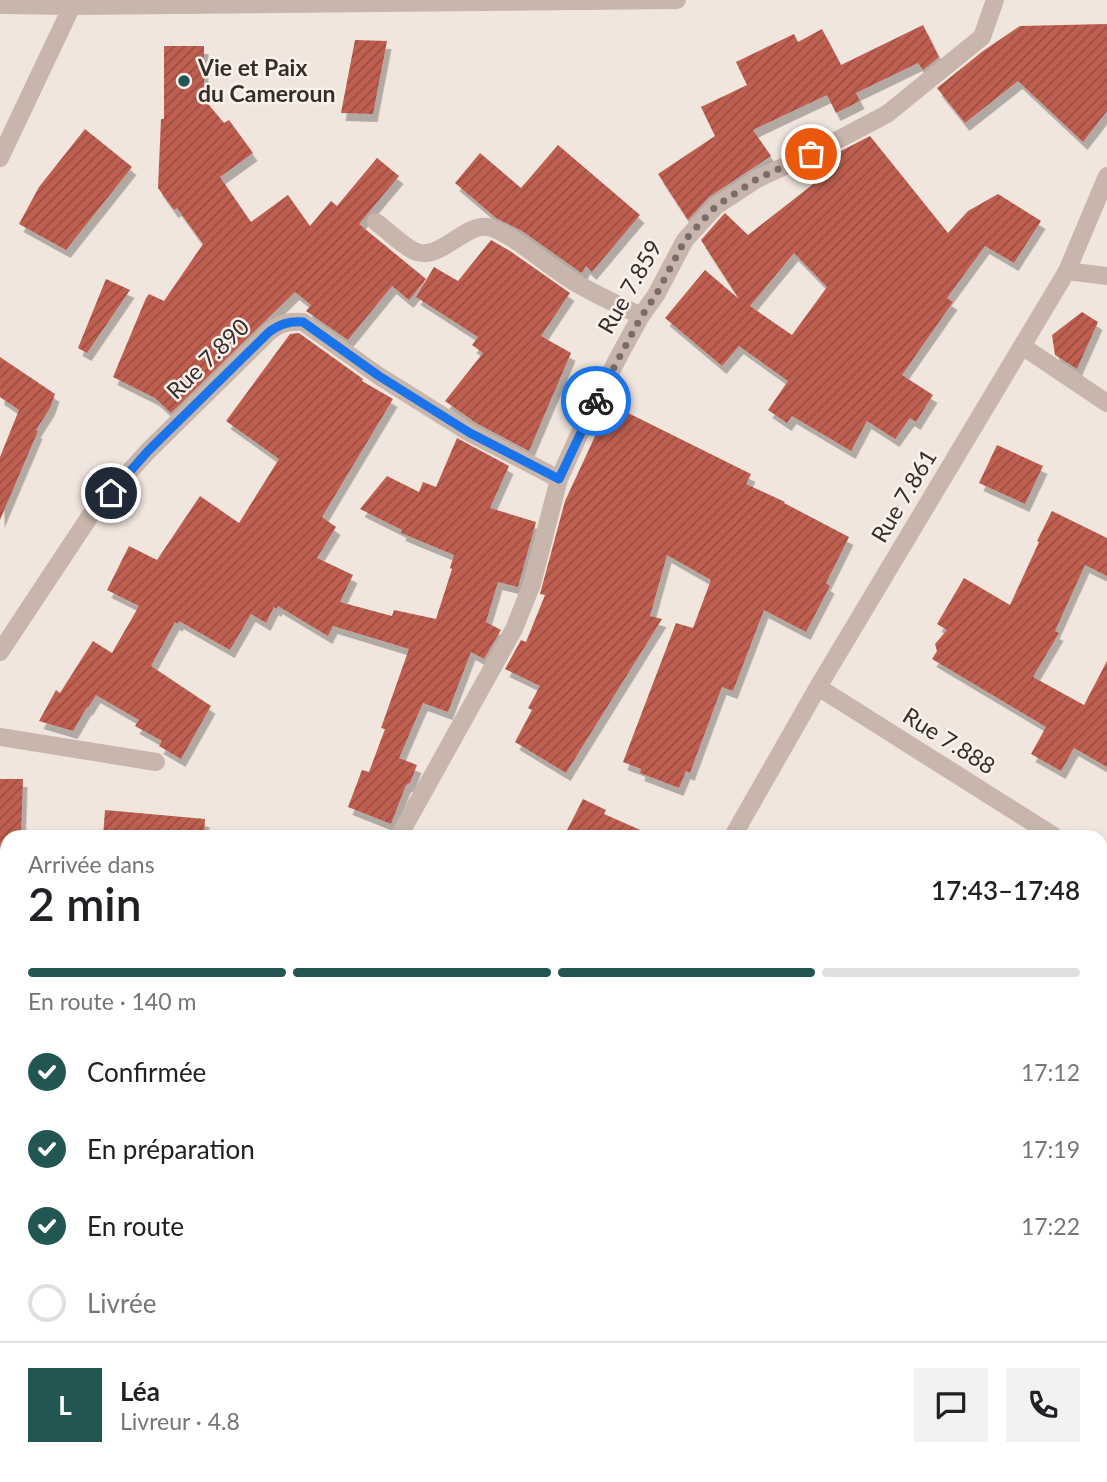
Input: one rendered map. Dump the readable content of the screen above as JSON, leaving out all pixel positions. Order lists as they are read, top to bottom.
{
  "streets": {
    "street": [
      "Rue 7.859",
      "Rue 7.890",
      "Rue 7.861",
      "Rue 7.888"
    ]
  },
  "crossings": [
    ["Rue 7.859", "Rue 7.890"],
    ["Rue 7.861", "Rue 7.888"]
  ],
  "places": ["Vie et Paix du Cameroun"],
  "page": {
    "heading": ["2 min", "Arrivée dans", "17:43–17:48"],
    "panel": ["Léa", "Livreur · 4.8"],
    "bar": "En route · 140 m",
    "list": [
      ["Confirmée", "17:12"],
      ["En préparation", "17:19"],
      ["En route", "17:22"],
      "Livrée"
    ],
    "round": "L"
  }
}
